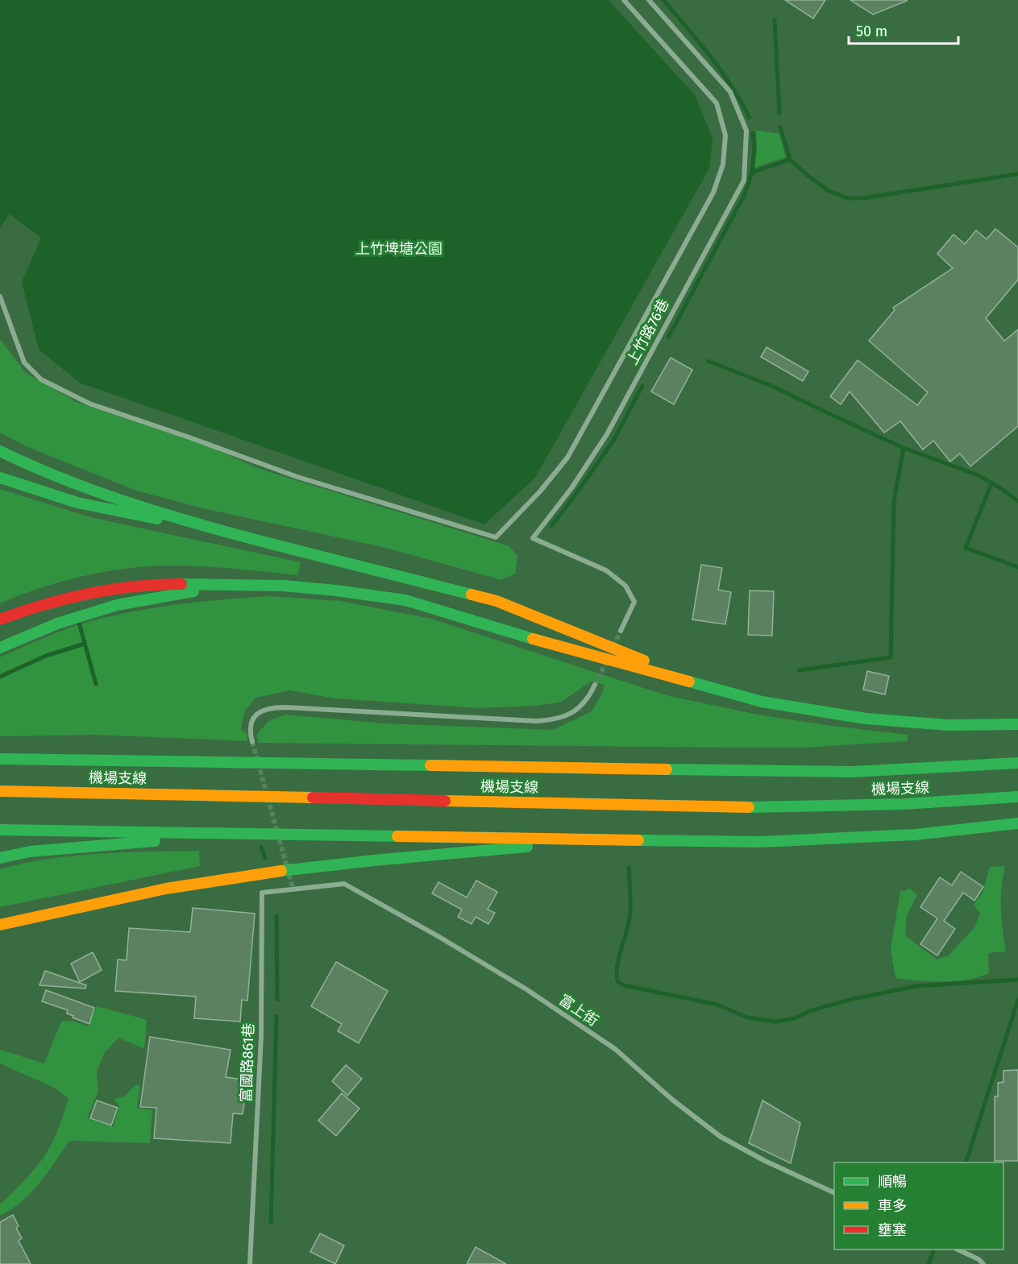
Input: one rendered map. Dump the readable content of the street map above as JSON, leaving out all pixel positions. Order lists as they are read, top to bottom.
{
  "streets": {
    "highway": ["機場支線"],
    "street": ["上竹路76巷", "富上街", "富國路861巷"]
  },
  "crossings": [
    ["富上街", "富國路861巷"]
  ],
  "parks": ["上竹埤塘公園"],
  "legend": ["順暢", "車多", "壅塞"],
  "scale_bar": "50 m"
}
